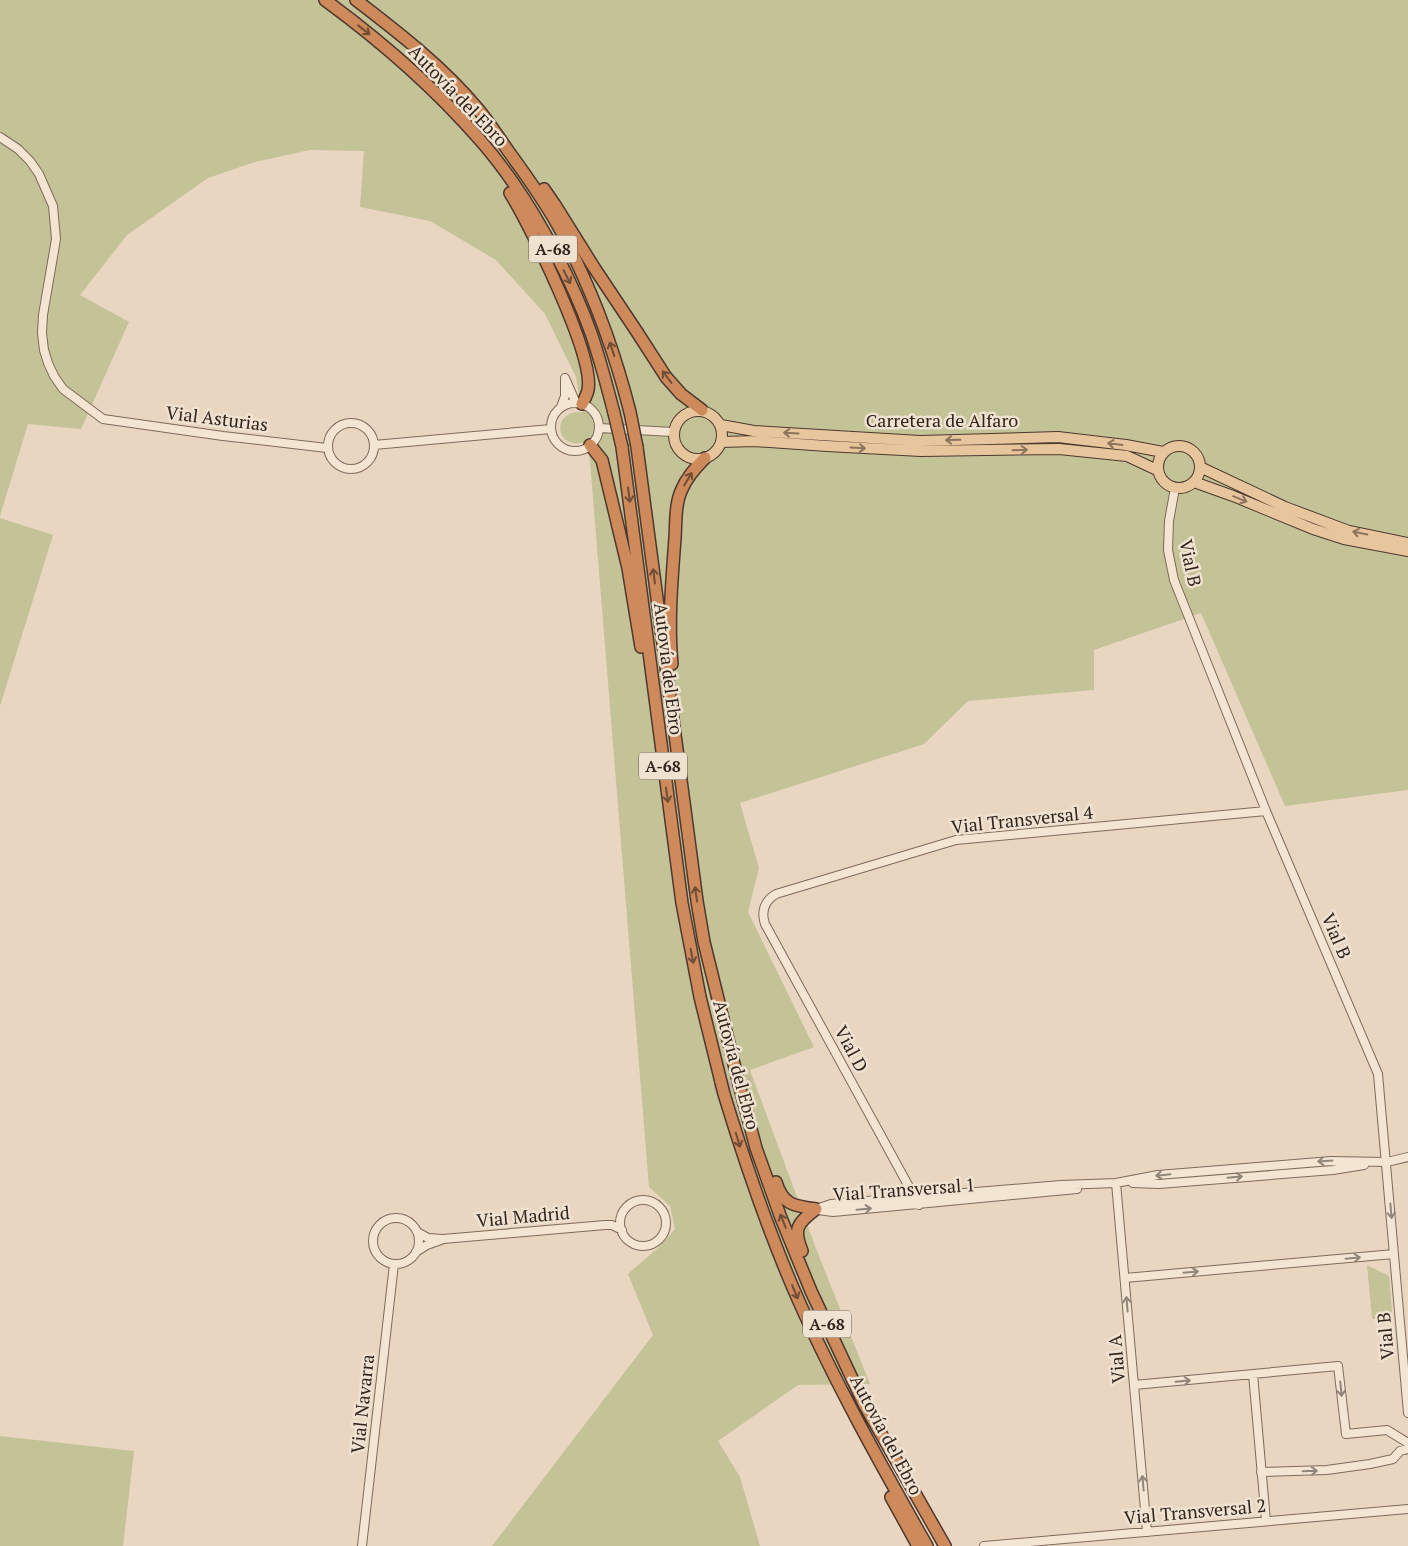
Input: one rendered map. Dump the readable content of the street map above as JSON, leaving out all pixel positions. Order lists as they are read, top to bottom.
{
  "streets": {
    "highway": ["Autovía del Ebro", "A-68"],
    "main road": ["Carretera de Alfaro"],
    "street": [
      "Vial Asturias",
      "Vial B",
      "Vial Transversal 4",
      "Vial D",
      "Vial Transversal 1",
      "Vial Madrid",
      "Vial A",
      "Vial Navarra",
      "Vial Transversal 2"
    ]
  },
  "crossings": [
    ["Carretera de Alfaro", "Vial B"],
    ["Vial B", "Vial Transversal 4"],
    ["Vial B", "Vial Transversal 1"],
    ["Vial Transversal 4", "Vial D"],
    ["Vial D", "Vial Transversal 1"],
    ["Vial Transversal 1", "Vial A"],
    ["Vial Madrid", "Vial Navarra"],
    ["Vial A", "Vial Transversal 2"]
  ],
  "one_way": ["Vial A"]
}
